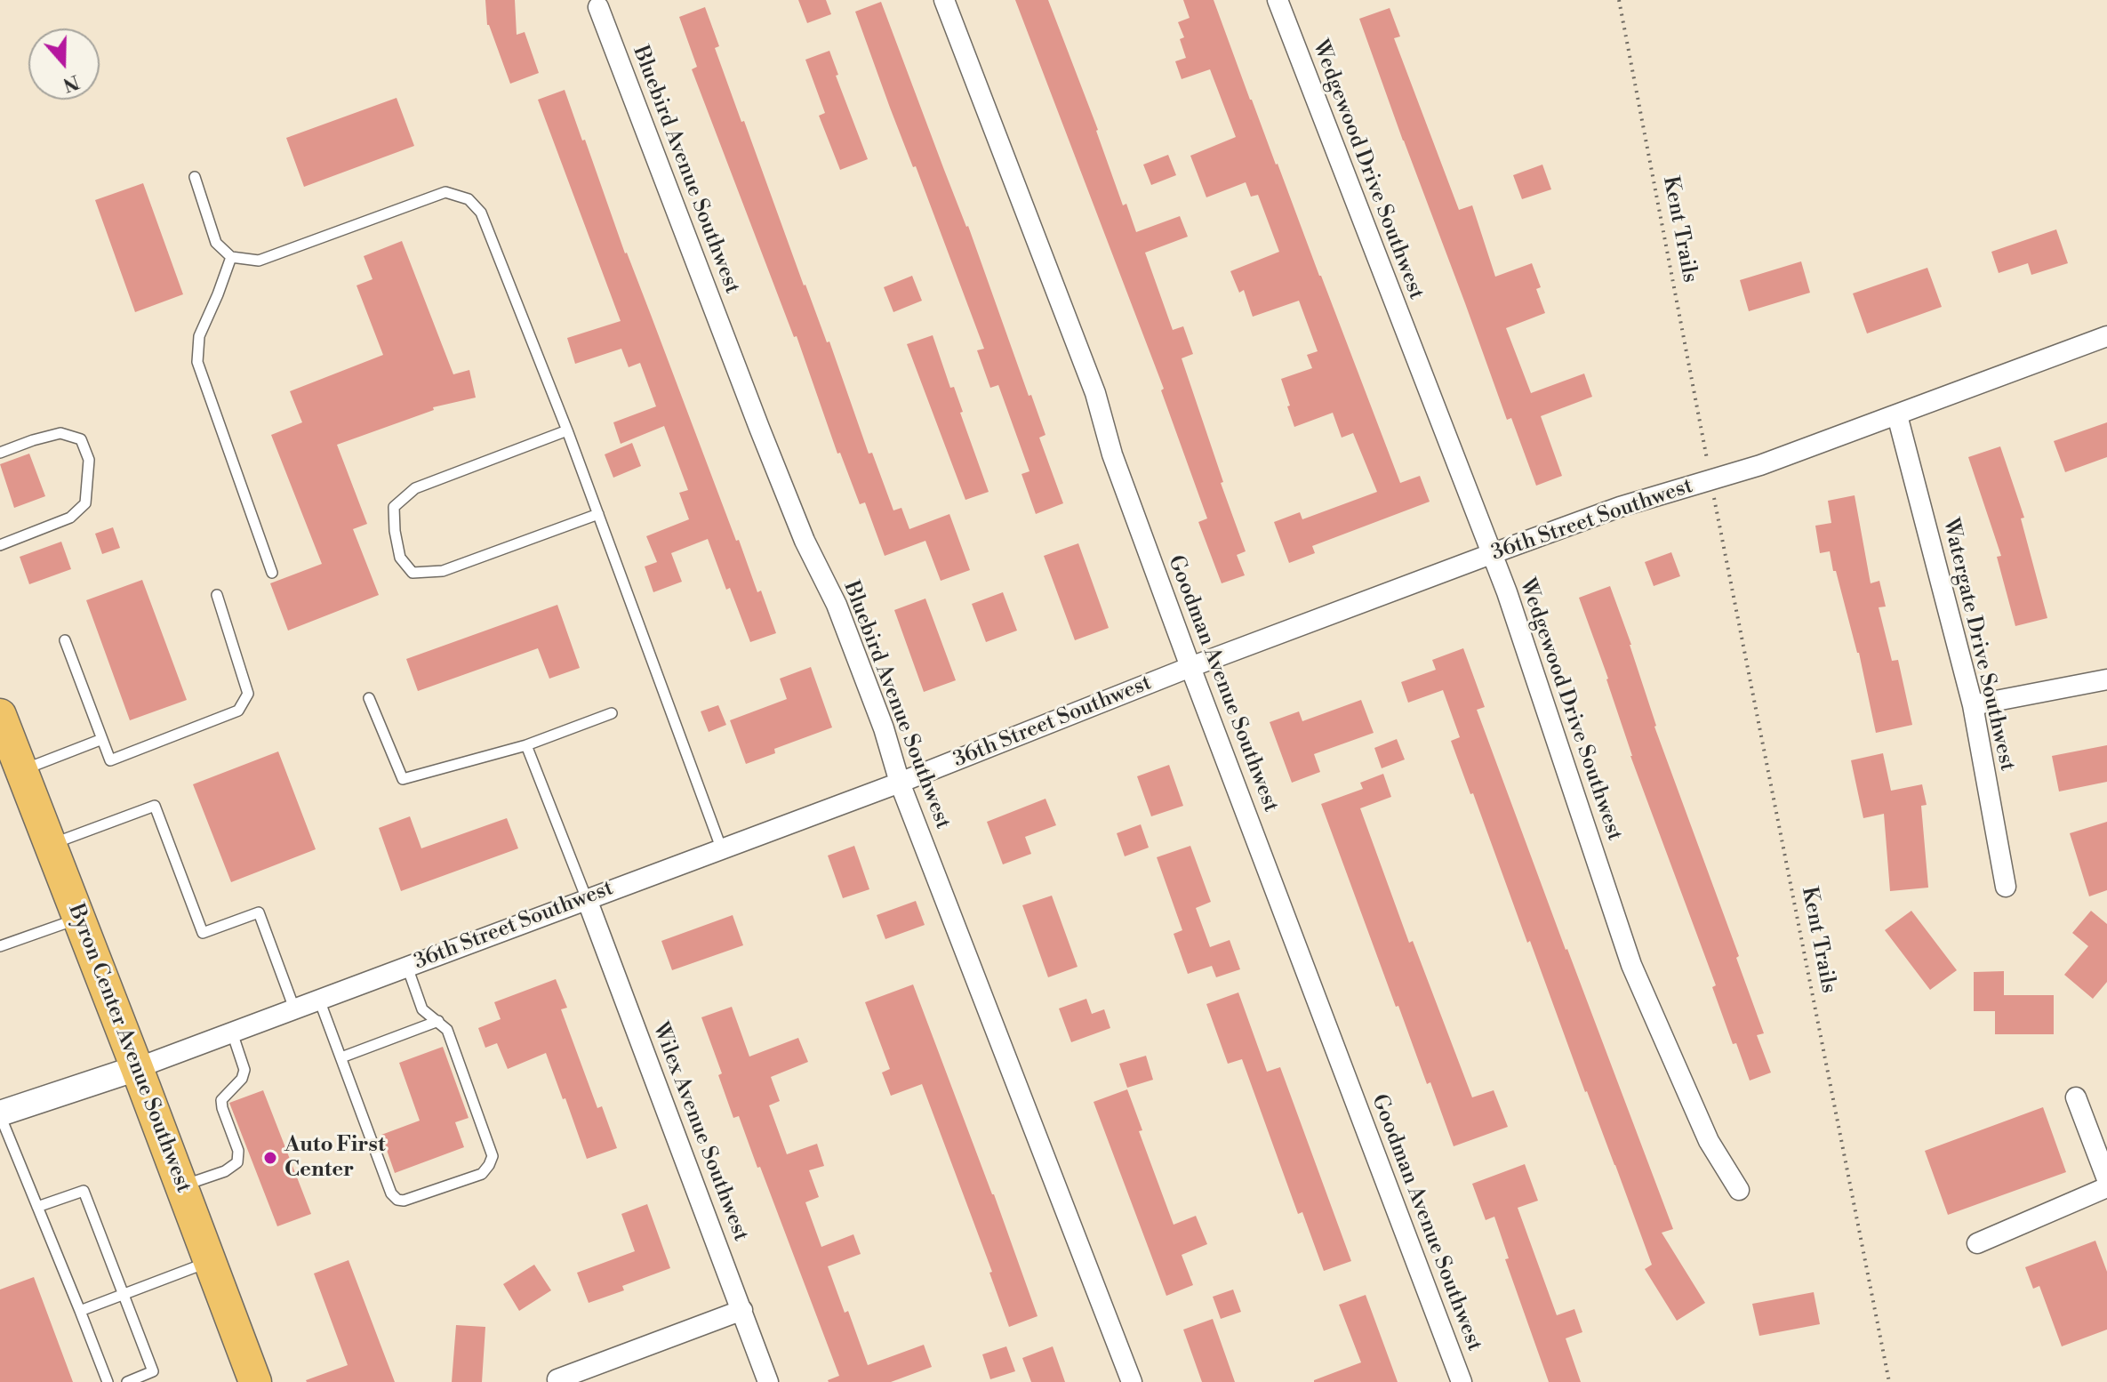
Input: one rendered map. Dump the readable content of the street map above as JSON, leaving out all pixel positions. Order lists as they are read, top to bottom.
{
  "streets": {
    "main road": ["Byron Center Avenue Southwest"],
    "street": [
      "Bluebird Avenue Southwest",
      "Wedgewood Drive Southwest",
      "36th Street Southwest",
      "Watergate Drive Southwest",
      "Goodman Avenue Southwest",
      "Wilex Avenue Southwest"
    ],
    "path": ["Kent Trails"]
  },
  "crossings": [
    ["Bluebird Avenue Southwest", "36th Street Southwest"],
    ["Wedgewood Drive Southwest", "36th Street Southwest"],
    ["36th Street Southwest", "Watergate Drive Southwest"],
    ["36th Street Southwest", "Goodman Avenue Southwest"],
    ["36th Street Southwest", "Byron Center Avenue Southwest"],
    ["36th Street Southwest", "Wilex Avenue Southwest"]
  ],
  "places": ["Auto First Center"],
  "north": "bottom"
}
